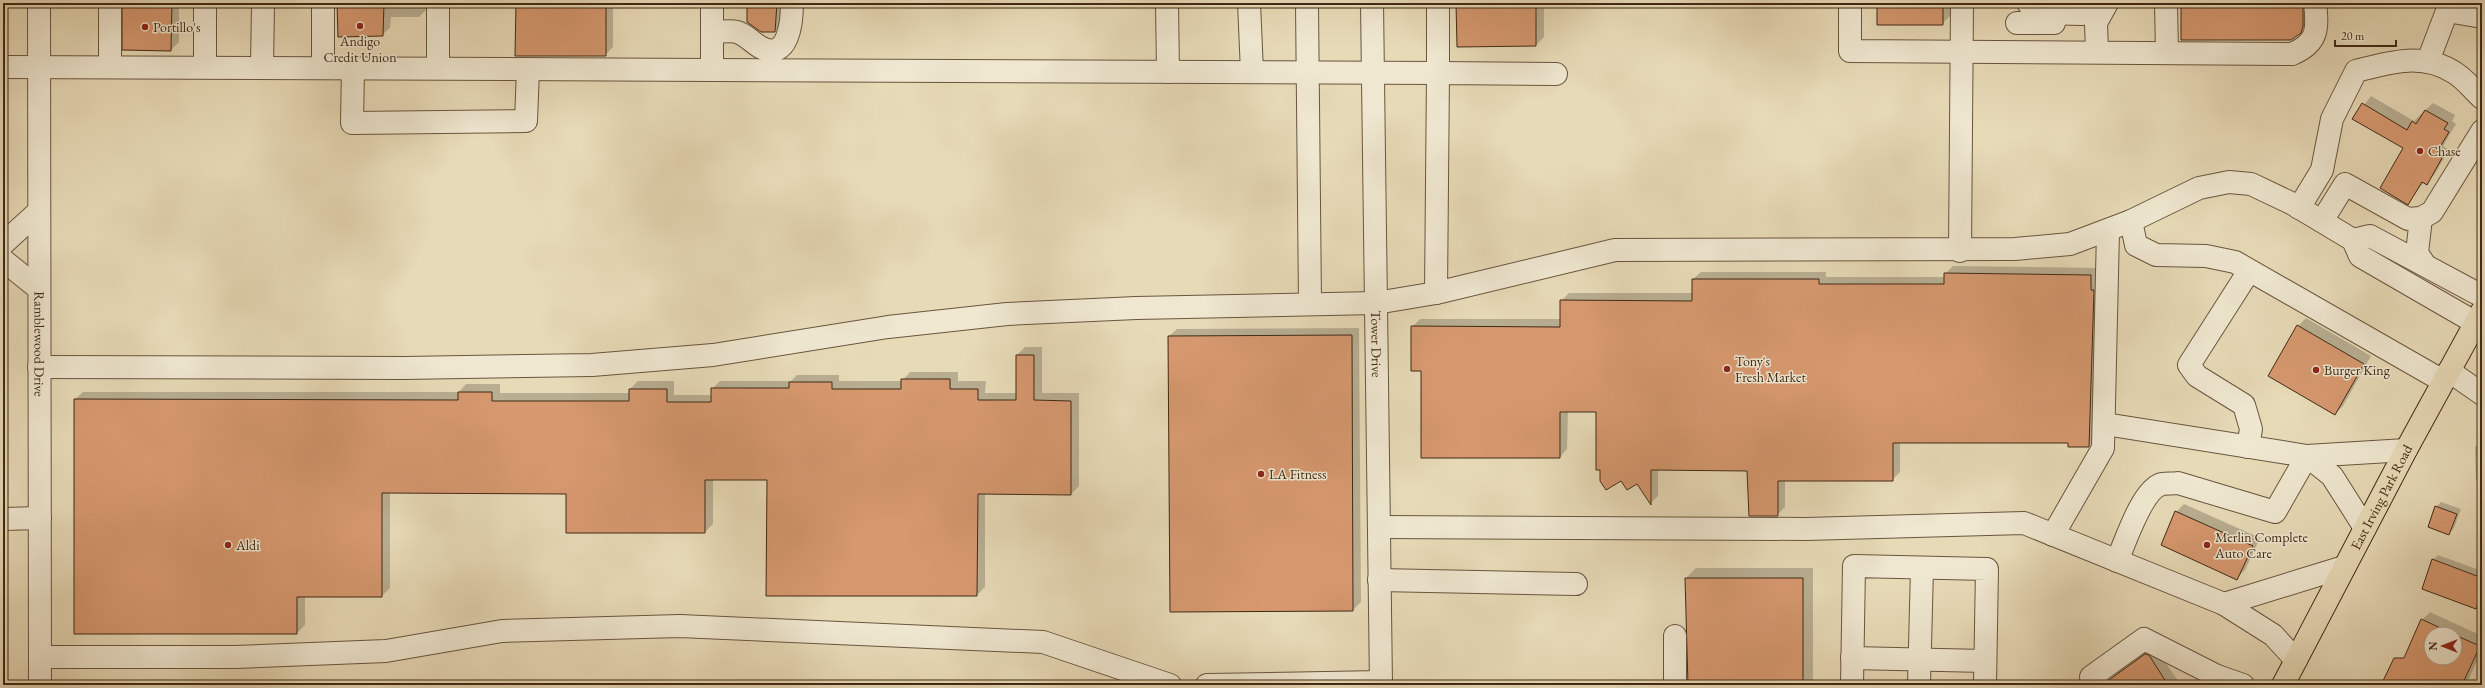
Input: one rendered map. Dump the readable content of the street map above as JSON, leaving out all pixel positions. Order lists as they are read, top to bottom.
{
  "streets": {
    "main road": ["East Irving Park Road"],
    "street": ["Ramblewood Drive", "Tower Drive"]
  },
  "places": [
    "Andigo Credit Union",
    "Portillo's",
    "Chase",
    "Tony's Fresh Market",
    "Burger King",
    "LA Fitness",
    "Aldi",
    "Merlin Complete Auto Care"
  ],
  "scale_bar": "20 m",
  "north": "left"
}
